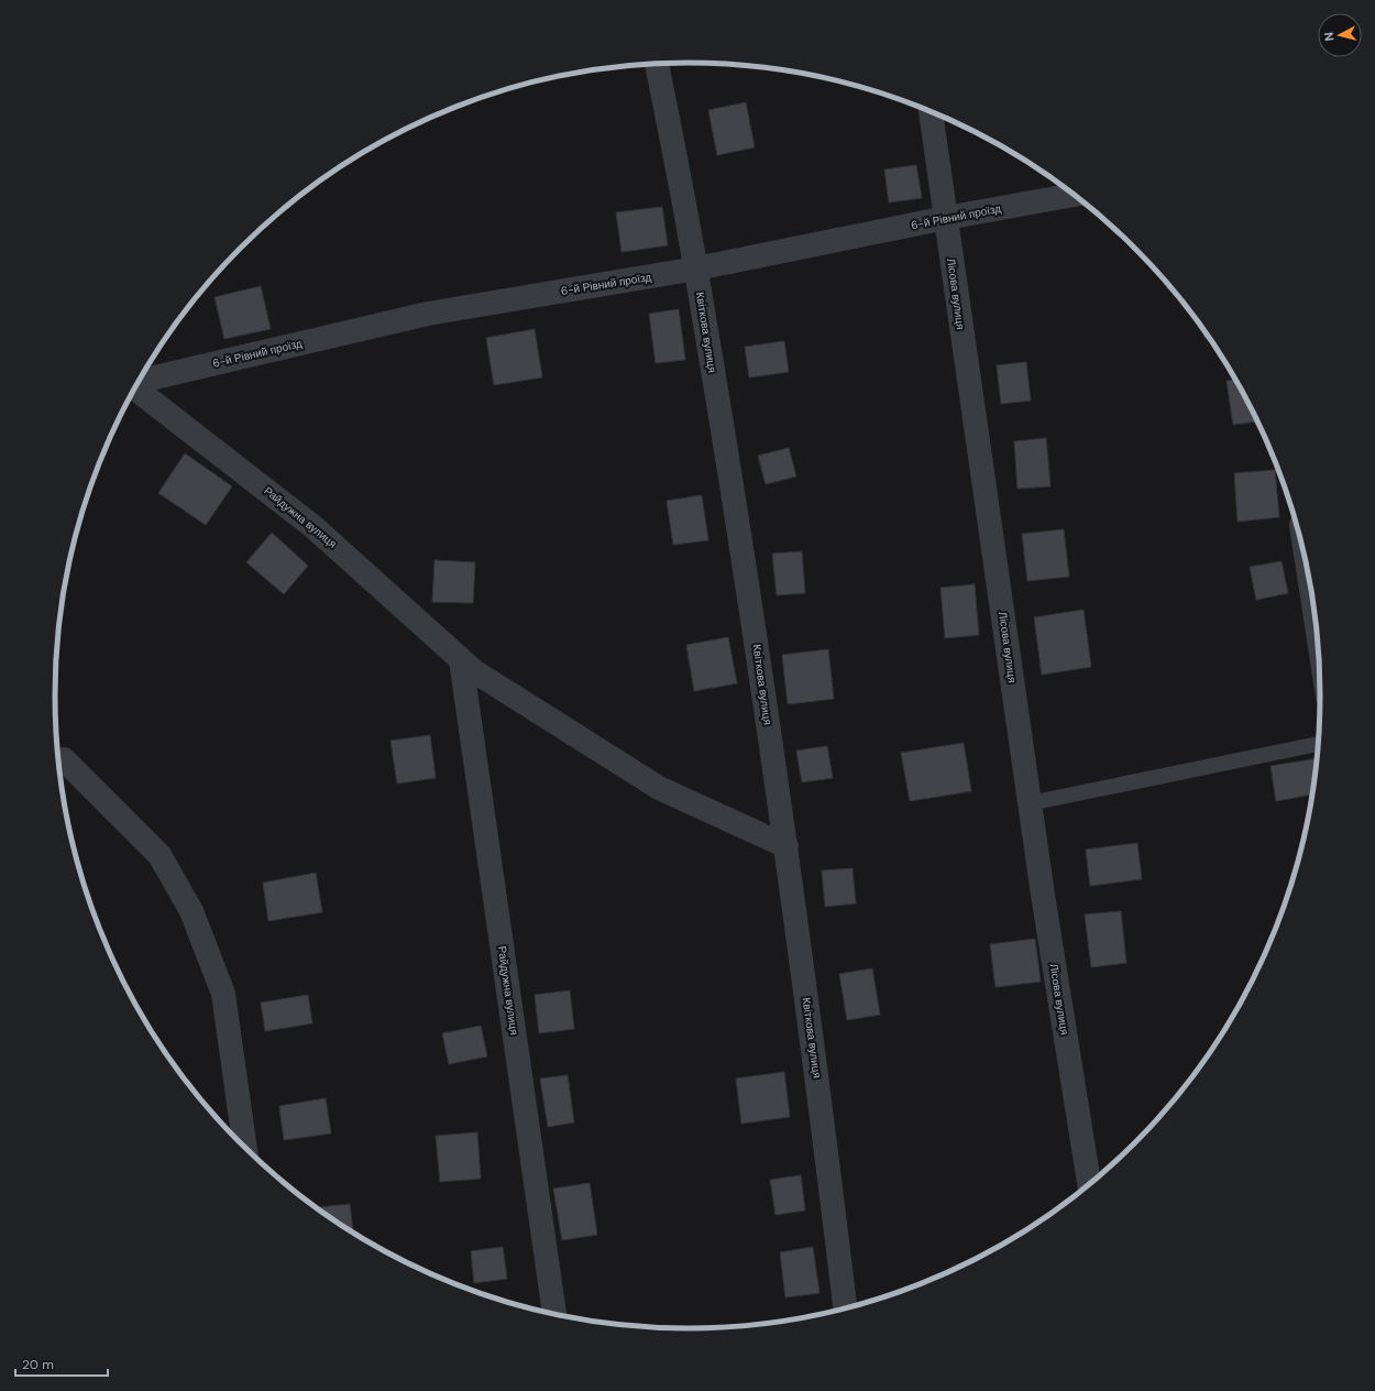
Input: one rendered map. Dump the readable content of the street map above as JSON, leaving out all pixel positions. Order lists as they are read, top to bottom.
{
  "streets": {
    "street": [
      "6-й Рівний проїзд",
      "Лісова вулиця",
      "Квіткова вулиця",
      "Райдужна вулиця"
    ]
  },
  "crossings": [
    ["6-й Рівний проїзд", "Лісова вулиця"],
    ["6-й Рівний проїзд", "Квіткова вулиця"],
    ["Квіткова вулиця", "Райдужна вулиця"]
  ],
  "scale_bar": "20 m",
  "north": "left"
}
